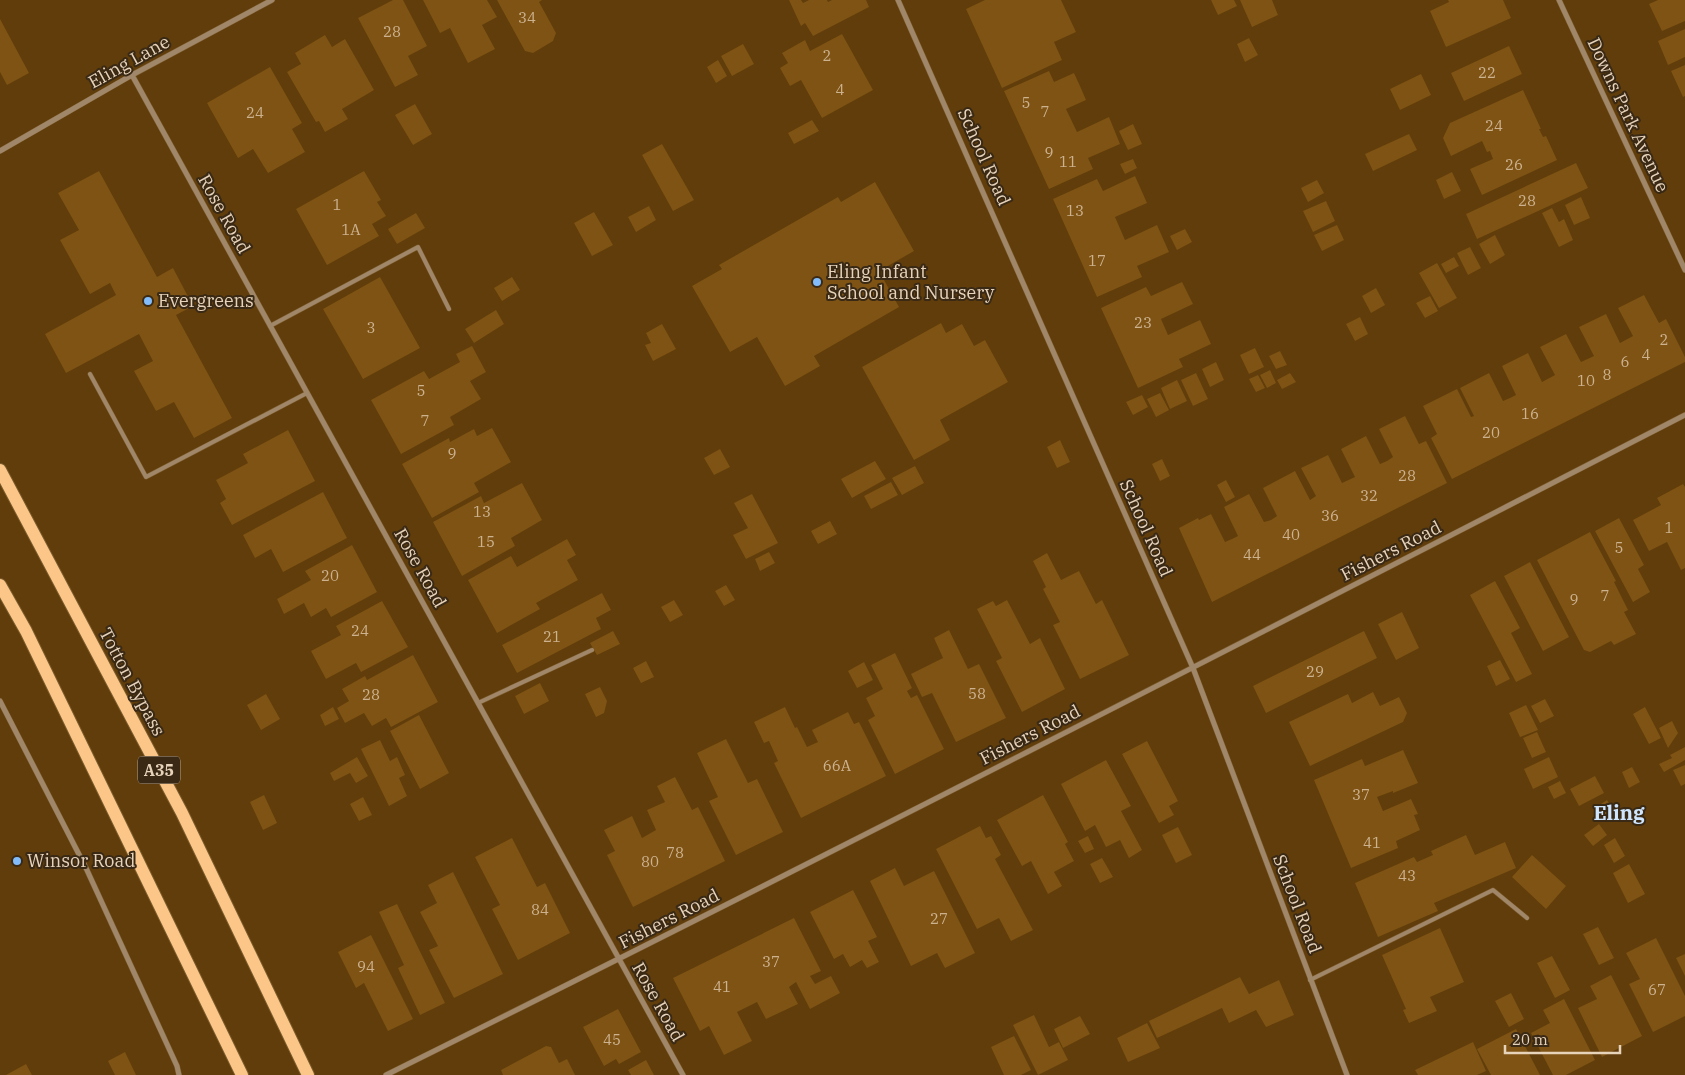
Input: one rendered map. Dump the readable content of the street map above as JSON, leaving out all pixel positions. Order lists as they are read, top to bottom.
{
  "streets": {
    "main road": ["Totton Bypass", "A35"],
    "street": [
      "Eling Lane",
      "Downs Park Avenue",
      "School Road",
      "Rose Road",
      "Fishers Road"
    ]
  },
  "crossings": [
    ["Eling Lane", "Rose Road"],
    ["School Road", "Fishers Road"],
    ["Rose Road", "Fishers Road"]
  ],
  "districts": ["Eling"],
  "places": ["Eling Infant School and Nursery", "Evergreens", "Winsor Road"],
  "house_numbers": [
    "34",
    "28",
    "2",
    "22",
    "4",
    "5",
    "7",
    "24",
    "24",
    "9",
    "11",
    "26",
    "28",
    "1",
    "13",
    "1A",
    "17",
    "23",
    "3",
    "2",
    "4",
    "6",
    "8",
    "10",
    "5",
    "16",
    "7",
    "20",
    "9",
    "28",
    "32",
    "13",
    "36",
    "1",
    "40",
    "15",
    "5",
    "44",
    "20",
    "7",
    "9",
    "24",
    "21",
    "29",
    "58",
    "28",
    "66A",
    "37",
    "41",
    "78",
    "80",
    "43",
    "84",
    "27",
    "37",
    "94",
    "41",
    "67",
    "45"
  ],
  "scale_bar": "20 m"
}
